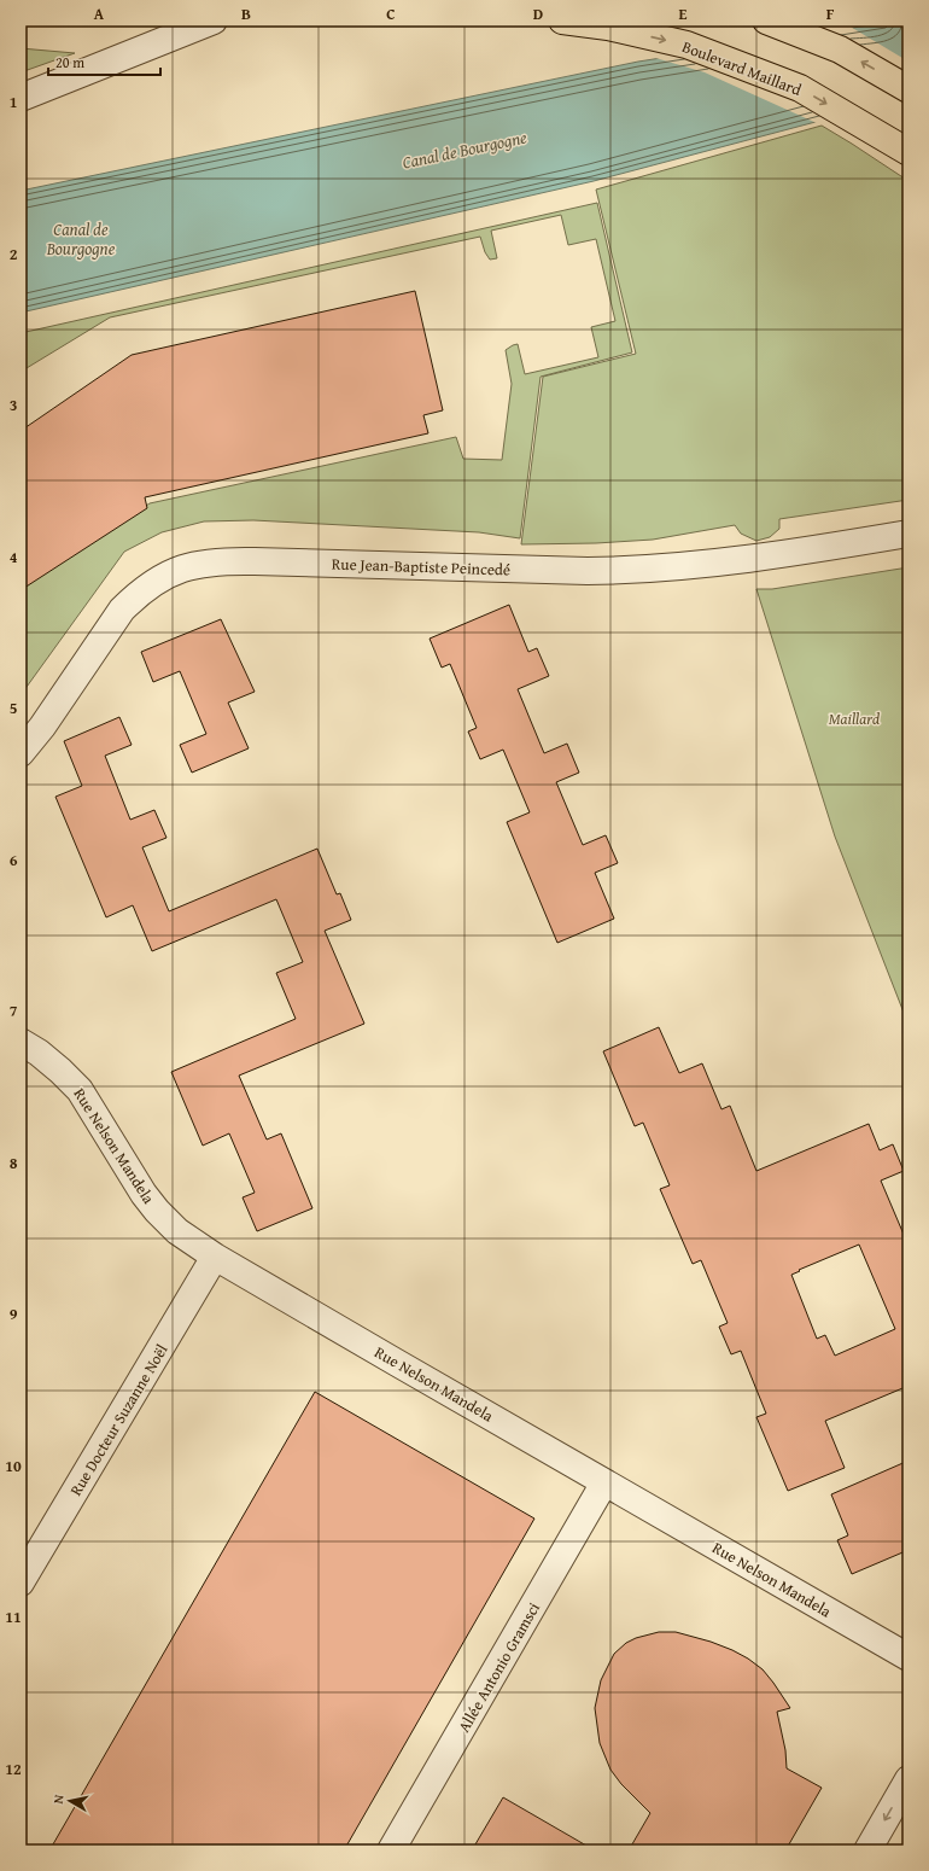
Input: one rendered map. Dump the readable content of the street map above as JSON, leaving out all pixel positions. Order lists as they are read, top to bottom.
{
  "streets": {
    "main road": ["Boulevard Maillard"],
    "street": [
      "Rue Jean-Baptiste Peincedé",
      "Rue Nelson Mandela",
      "Rue Docteur Suzanne Noël",
      "Allée Antonio Gramsci"
    ]
  },
  "crossings": [
    ["Rue Nelson Mandela", "Rue Docteur Suzanne Noël"],
    ["Rue Nelson Mandela", "Allée Antonio Gramsci"]
  ],
  "water": ["Canal de Bourgogne"],
  "parks": ["Maillard"],
  "scale_bar": "20 m",
  "north": "left",
  "grid": {
    "columns": [
      "A",
      "B",
      "C",
      "D",
      "E",
      "F"
    ],
    "rows": [
      "1",
      "2",
      "3",
      "4",
      "5",
      "6",
      "7",
      "8",
      "9",
      "10",
      "11",
      "12"
    ]
  }
}
